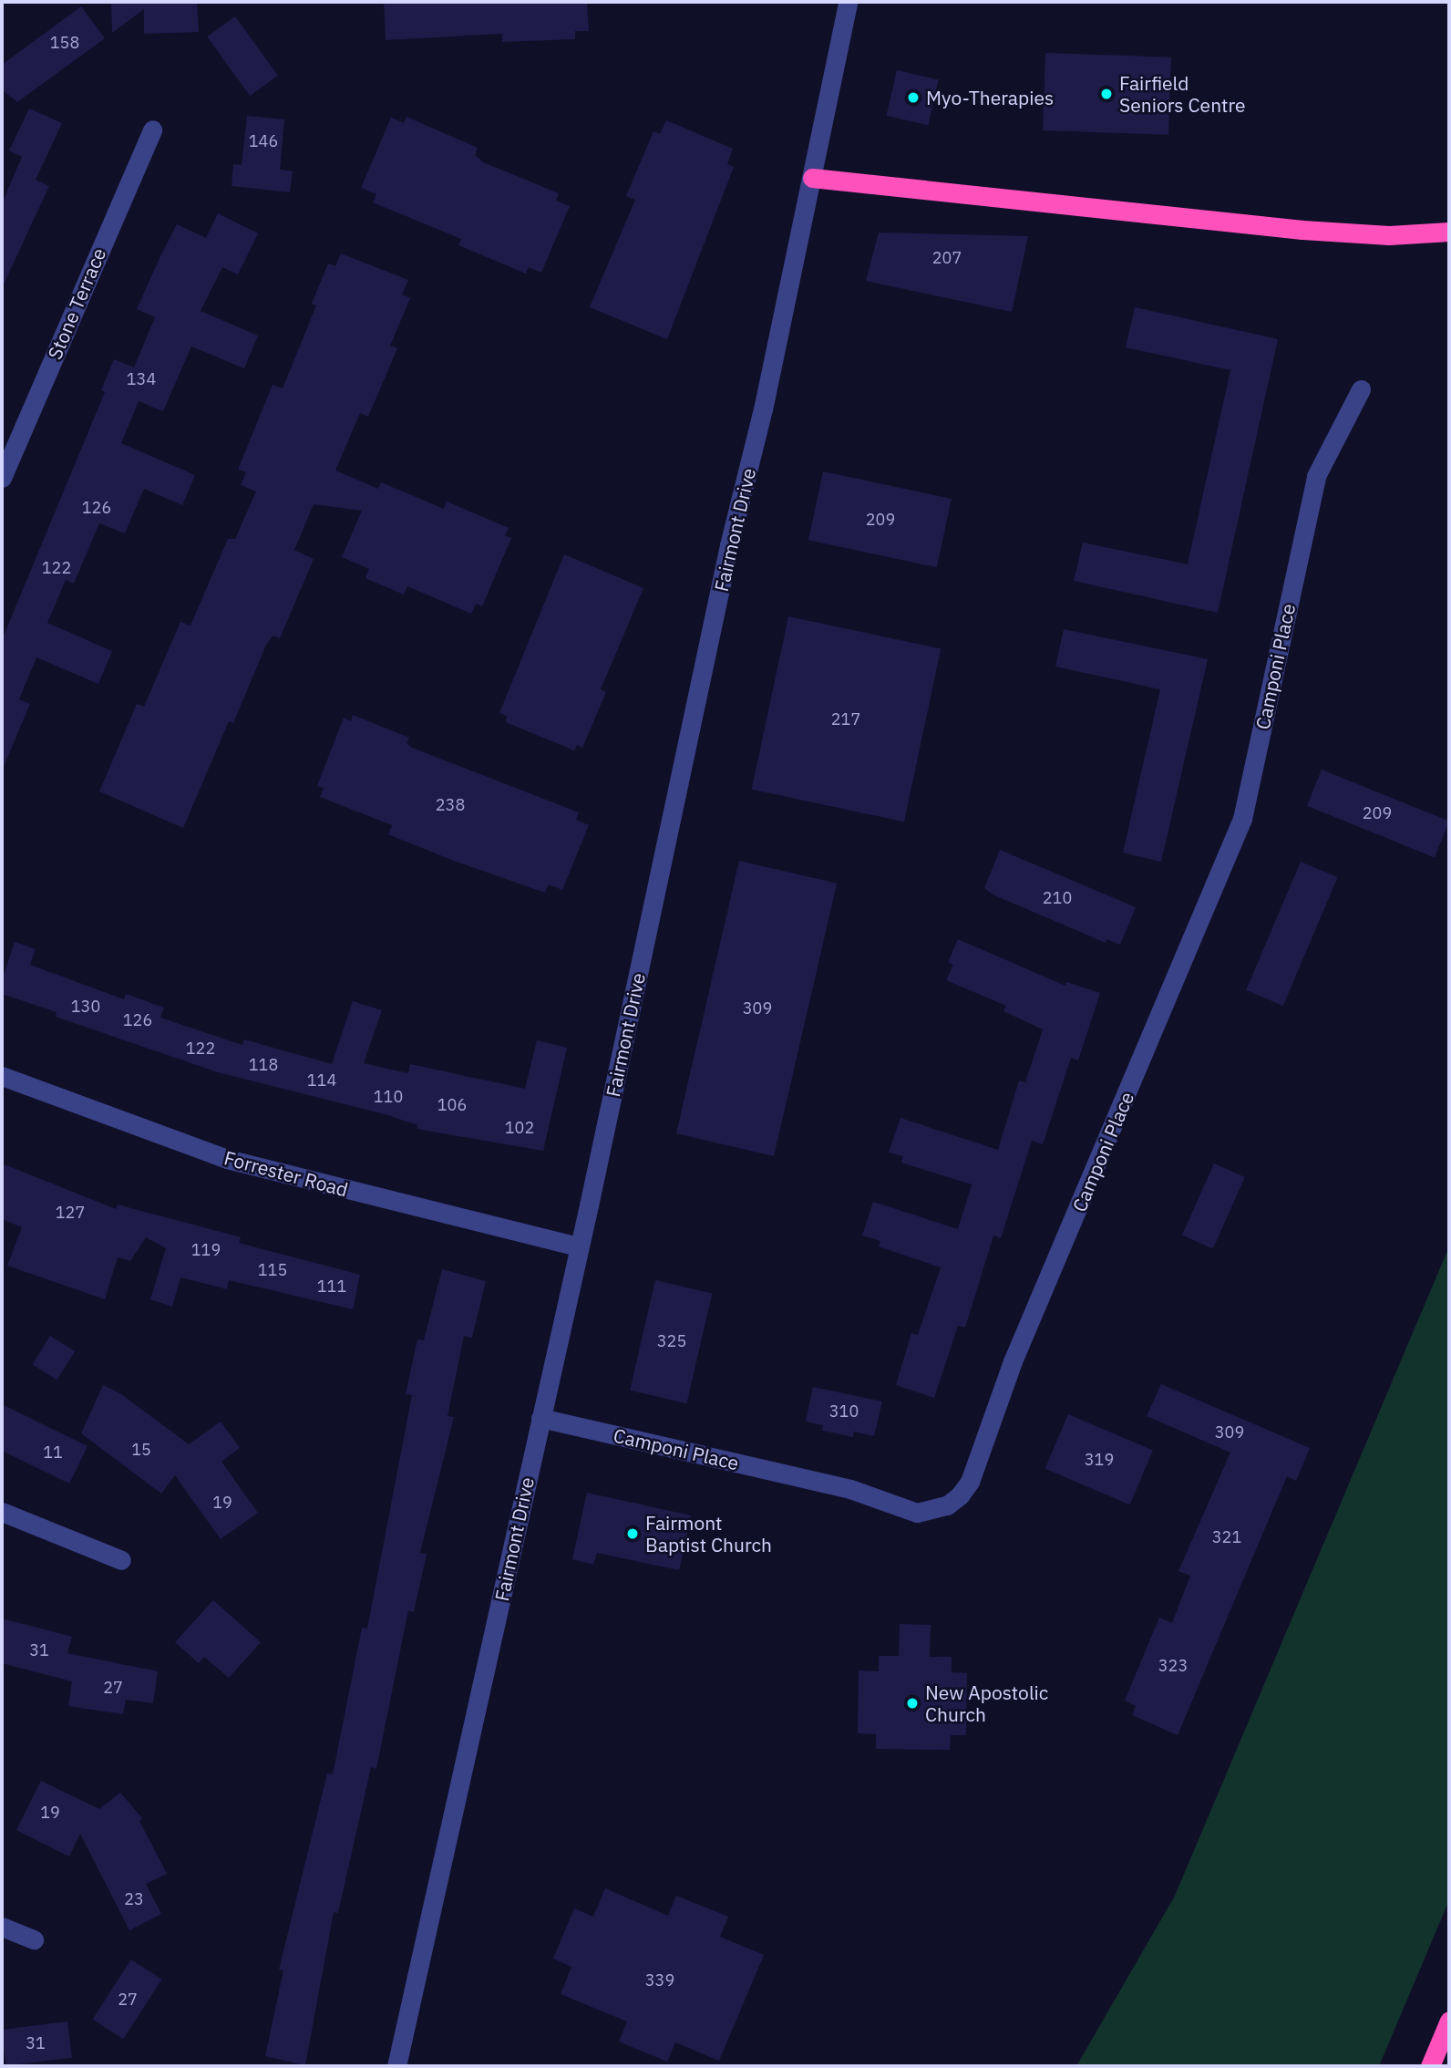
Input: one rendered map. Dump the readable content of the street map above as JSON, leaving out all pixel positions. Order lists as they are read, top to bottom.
{
  "streets": {
    "street": [
      "Stone Terrace",
      "Fairmont Drive",
      "Camponi Place",
      "Forrester Road"
    ]
  },
  "crossings": [
    ["Fairmont Drive", "Camponi Place"],
    ["Fairmont Drive", "Forrester Road"]
  ],
  "places": [
    "Fairfield Seniors Centre",
    "Myo-Therapies",
    "Fairmont Baptist Church",
    "New Apostolic Church"
  ],
  "house_numbers": [
    "158",
    "146",
    "207",
    "134",
    "126",
    "209",
    "122",
    "217",
    "238",
    "209",
    "210",
    "130",
    "309",
    "126",
    "122",
    "118",
    "114",
    "110",
    "106",
    "102",
    "127",
    "119",
    "115",
    "111",
    "325",
    "310",
    "309",
    "15",
    "11",
    "319",
    "19",
    "321",
    "31",
    "323",
    "27",
    "19",
    "23",
    "339",
    "27",
    "31"
  ]
}
